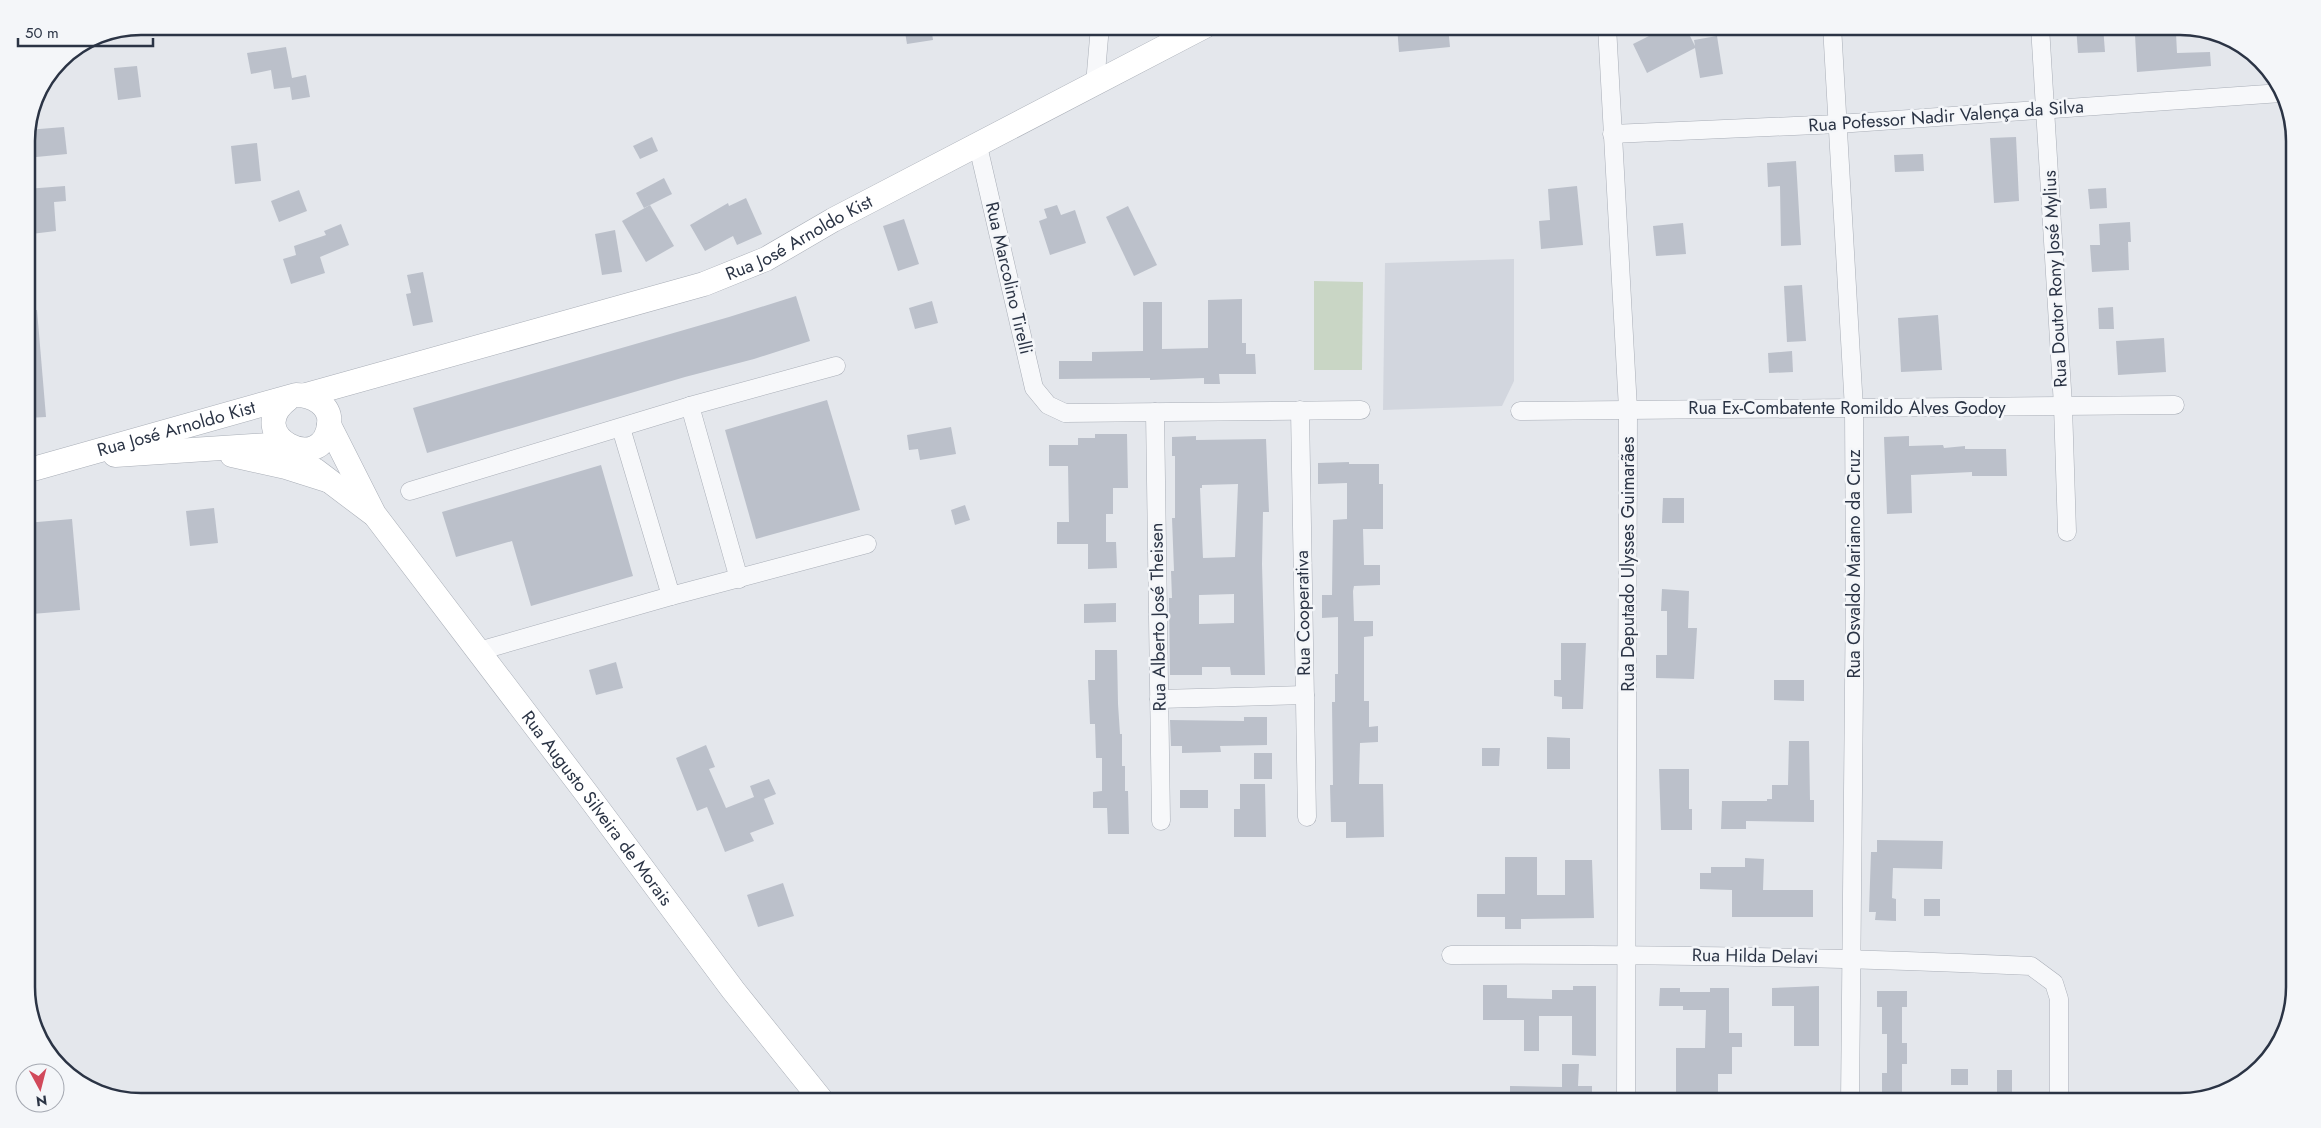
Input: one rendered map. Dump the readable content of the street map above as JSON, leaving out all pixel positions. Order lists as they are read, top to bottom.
{
  "streets": {
    "main road": ["Rua José Arnoldo Kist", "Rua Augusto Silveira de Morais"],
    "street": [
      "Rua Pofessor Nadir Valença da Silva",
      "Rua Marcolino Tirelli",
      "Rua Doutor Rony José Mylius",
      "Rua Ex-Combatente Romildo Alves Godoy",
      "Rua Deputado Ulysses Guimarães",
      "Rua Osvaldo Mariano da Cruz",
      "Rua Cooperativa",
      "Rua Alberto José Theisen",
      "Rua Hilda Delavi"
    ]
  },
  "crossings": [
    ["Rua Pofessor Nadir Valença da Silva", "Rua Doutor Rony José Mylius"],
    ["Rua Pofessor Nadir Valença da Silva", "Rua Deputado Ulysses Guimarães"],
    ["Rua Pofessor Nadir Valença da Silva", "Rua Osvaldo Mariano da Cruz"],
    ["Rua José Arnoldo Kist", "Rua Marcolino Tirelli"],
    ["Rua José Arnoldo Kist", "Rua Augusto Silveira de Morais"],
    ["Rua Marcolino Tirelli", "Rua Alberto José Theisen"],
    ["Rua Doutor Rony José Mylius", "Rua Ex-Combatente Romildo Alves Godoy"],
    ["Rua Ex-Combatente Romildo Alves Godoy", "Rua Deputado Ulysses Guimarães"],
    ["Rua Ex-Combatente Romildo Alves Godoy", "Rua Osvaldo Mariano da Cruz"],
    ["Rua Deputado Ulysses Guimarães", "Rua Hilda Delavi"],
    ["Rua Osvaldo Mariano da Cruz", "Rua Hilda Delavi"]
  ],
  "scale_bar": "50 m",
  "north": "bottom"
}
